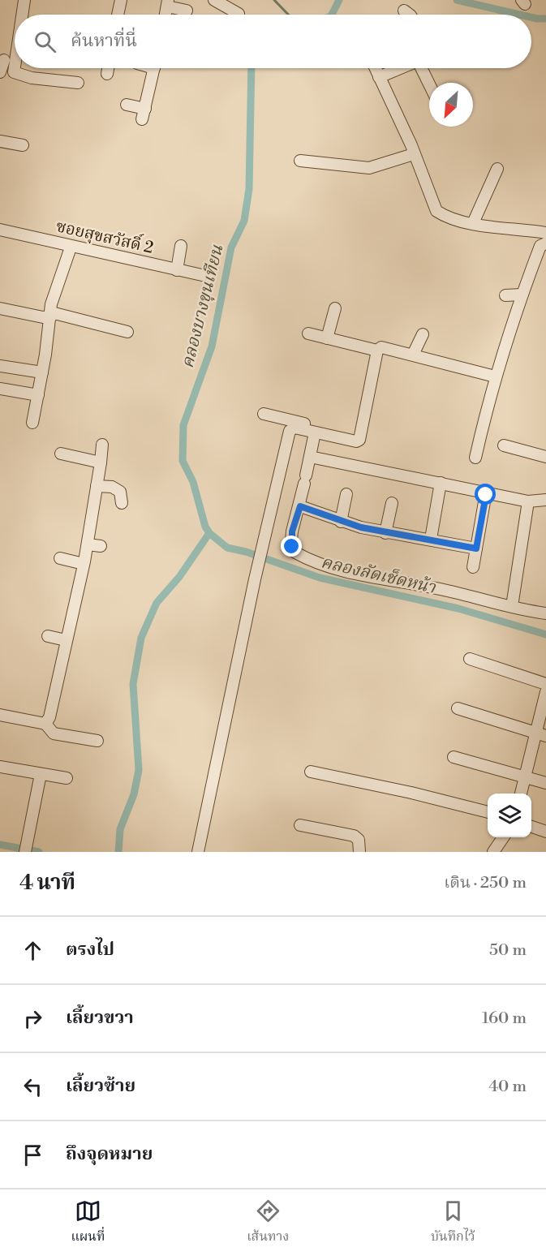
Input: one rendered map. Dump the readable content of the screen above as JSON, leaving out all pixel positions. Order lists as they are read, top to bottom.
{
  "streets": {
    "street": ["ซอยสุขสวัสดิ์ 2"]
  },
  "water": ["คลองบางขุนเทียน", "คลองลัดเช็ดหน้า"],
  "north": "bottom left",
  "page": {
    "search": "ค้นหาที่นี่",
    "heading": ["4 นาที", "เดิน · 250 m"],
    "list": [
      ["ตรงไป", "50 m"],
      ["เลี้ยวขวา", "160 m"],
      ["เลี้ยวซ้าย", "40 m"],
      "ถึงจุดหมาย"
    ],
    "nav": ["แผนที่", "เส้นทาง", "บันทึกไว้"]
  }
}
